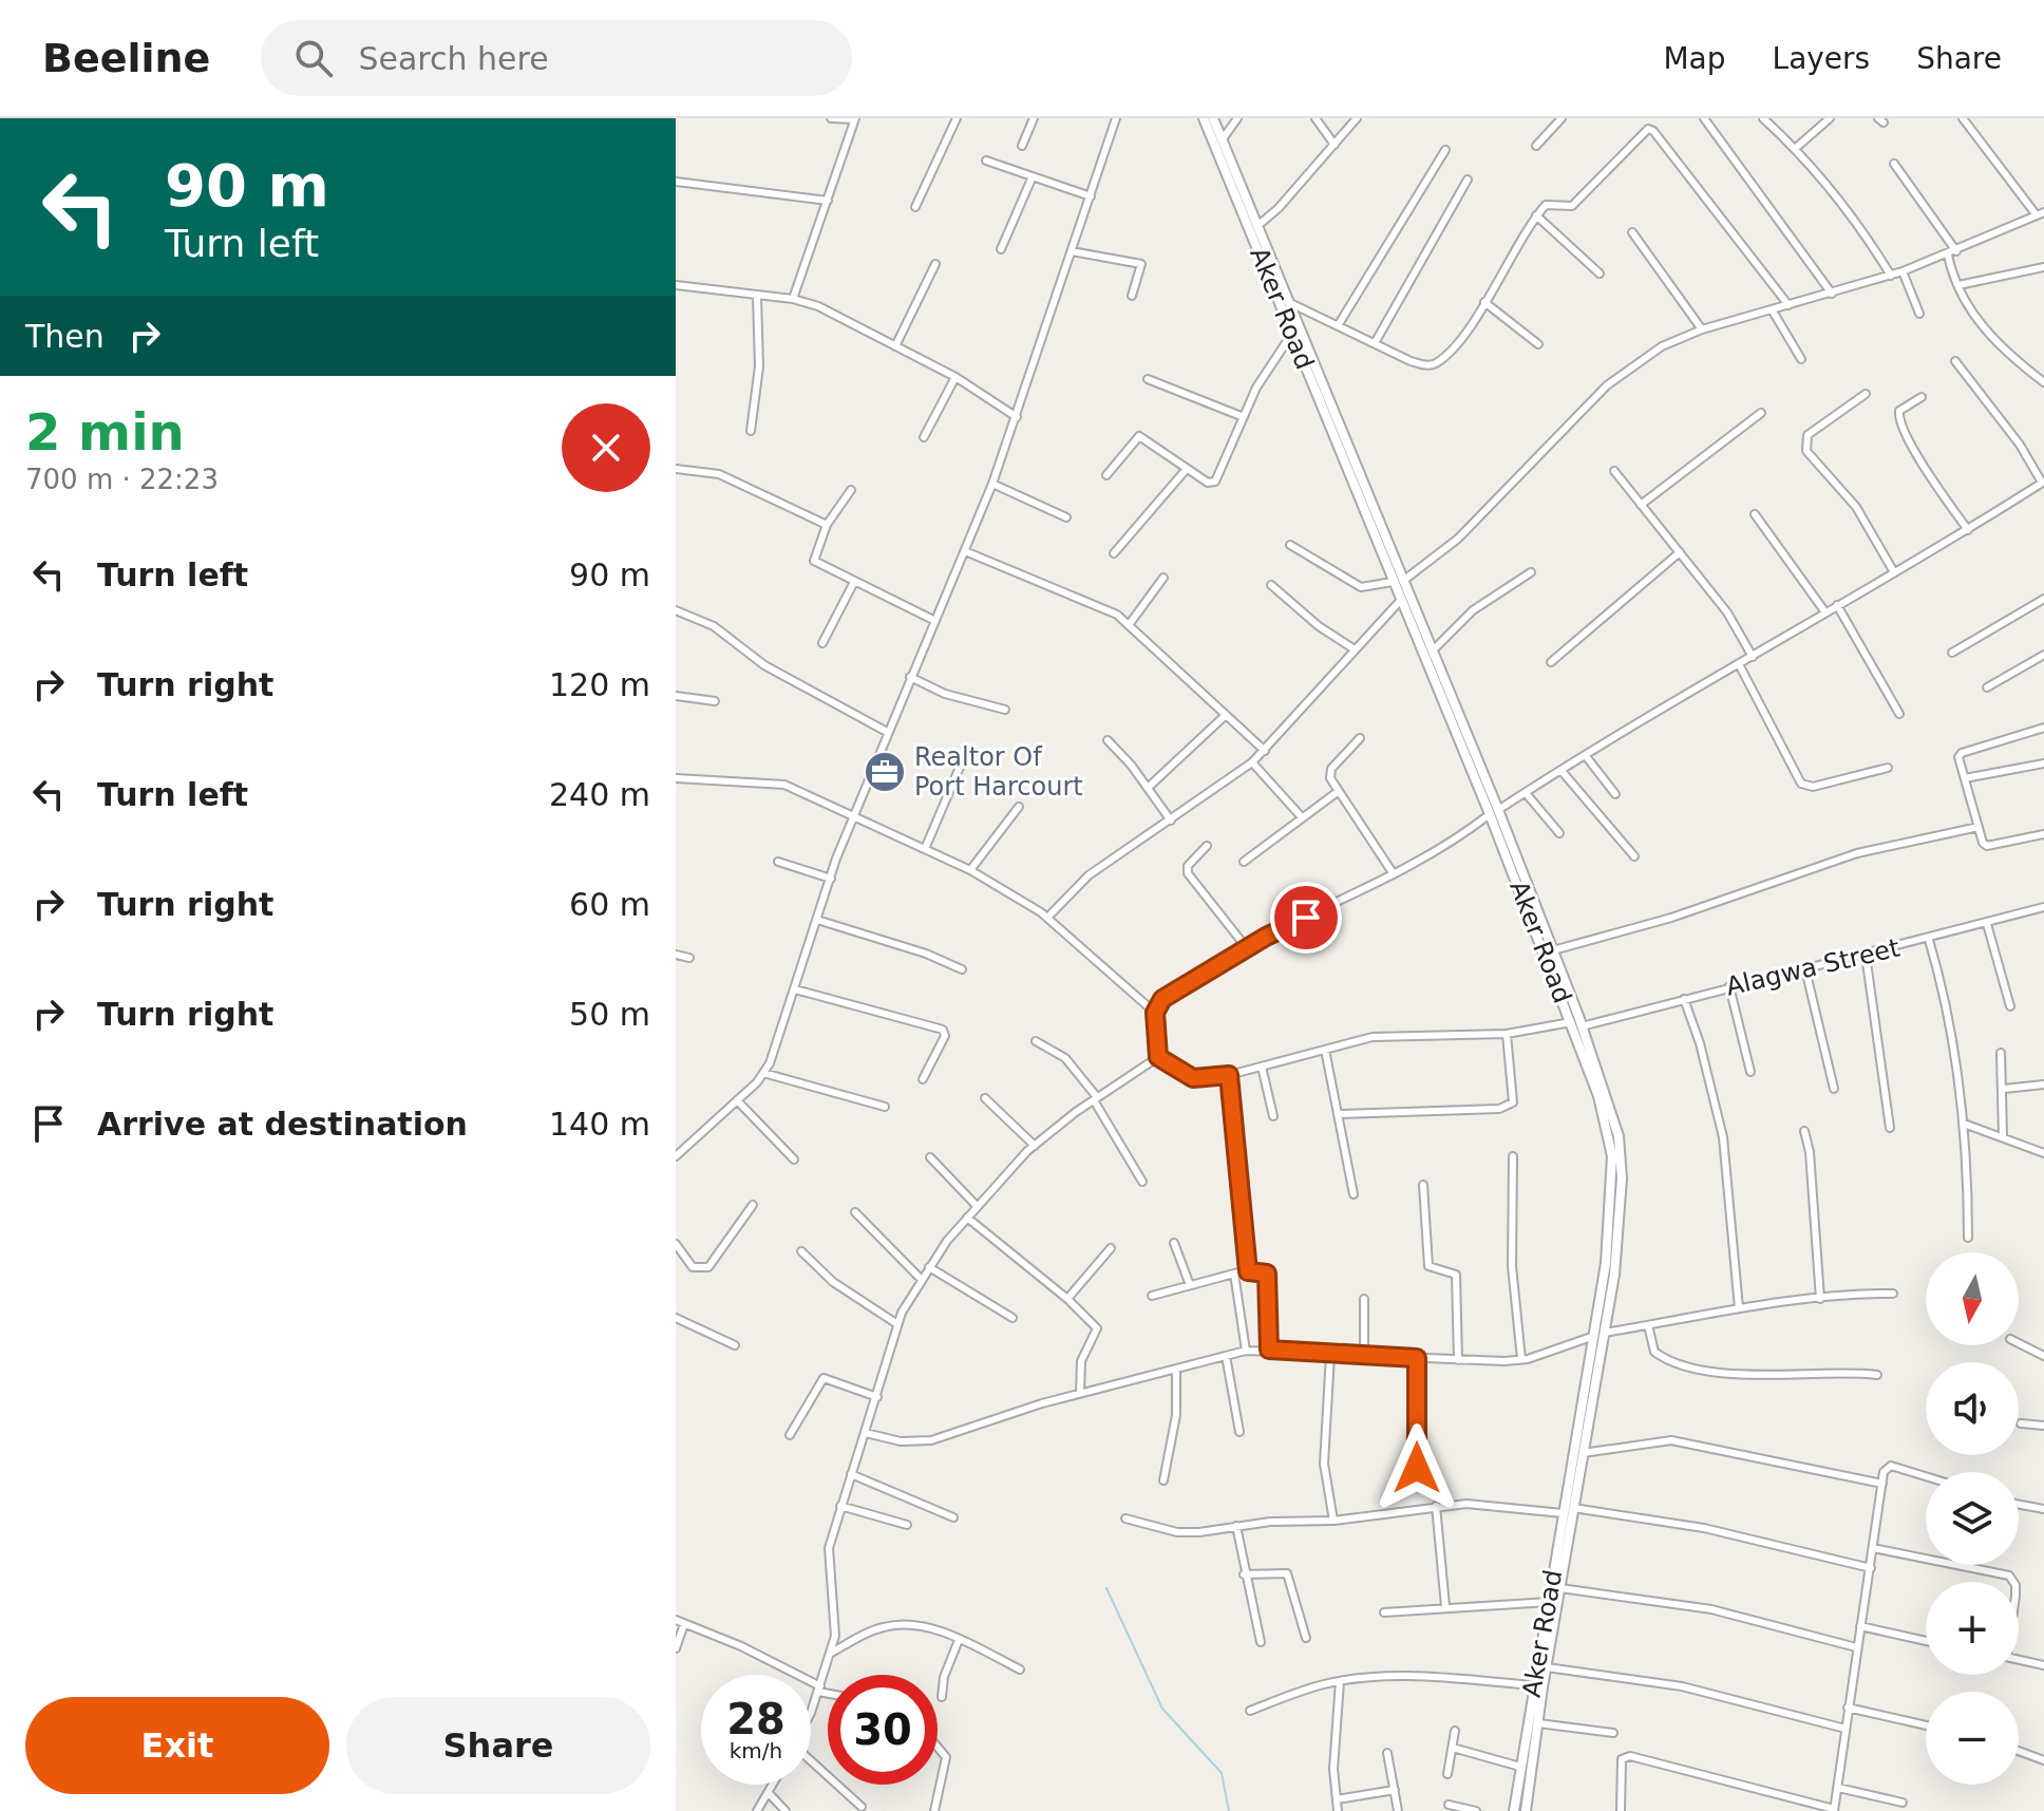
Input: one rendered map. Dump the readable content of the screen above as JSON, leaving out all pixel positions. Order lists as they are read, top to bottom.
{
  "streets": {
    "street": ["Aker Road", "Alagwa Street"]
  },
  "crossings": [
    ["Aker Road", "Alagwa Street"]
  ],
  "places": {
    "office": ["Realtor Of Port Harcourt"]
  },
  "north": "bottom",
  "page": {
    "header": "Beeline",
    "search": "Search here",
    "nav": ["Map", "Layers", "Share"],
    "turn": ["90 m", "Turn left"],
    "then": "Then",
    "heading": ["2 min", "700 m · 22:23"],
    "list": [
      {
        "name": "Turn left",
        "value": "90 m"
      },
      {
        "name": "Turn right",
        "value": "120 m"
      },
      {
        "name": "Turn left",
        "value": "240 m"
      },
      {
        "name": "Turn right",
        "value": "60 m"
      },
      {
        "name": "Turn right",
        "value": "50 m"
      },
      {
        "name": "Arrive at destination",
        "value": "140 m"
      }
    ],
    "map_buttons": ["+", "−"],
    "speed": "28 km/h",
    "limit": "30",
    "buttons": ["Exit", "Share"]
  }
}
